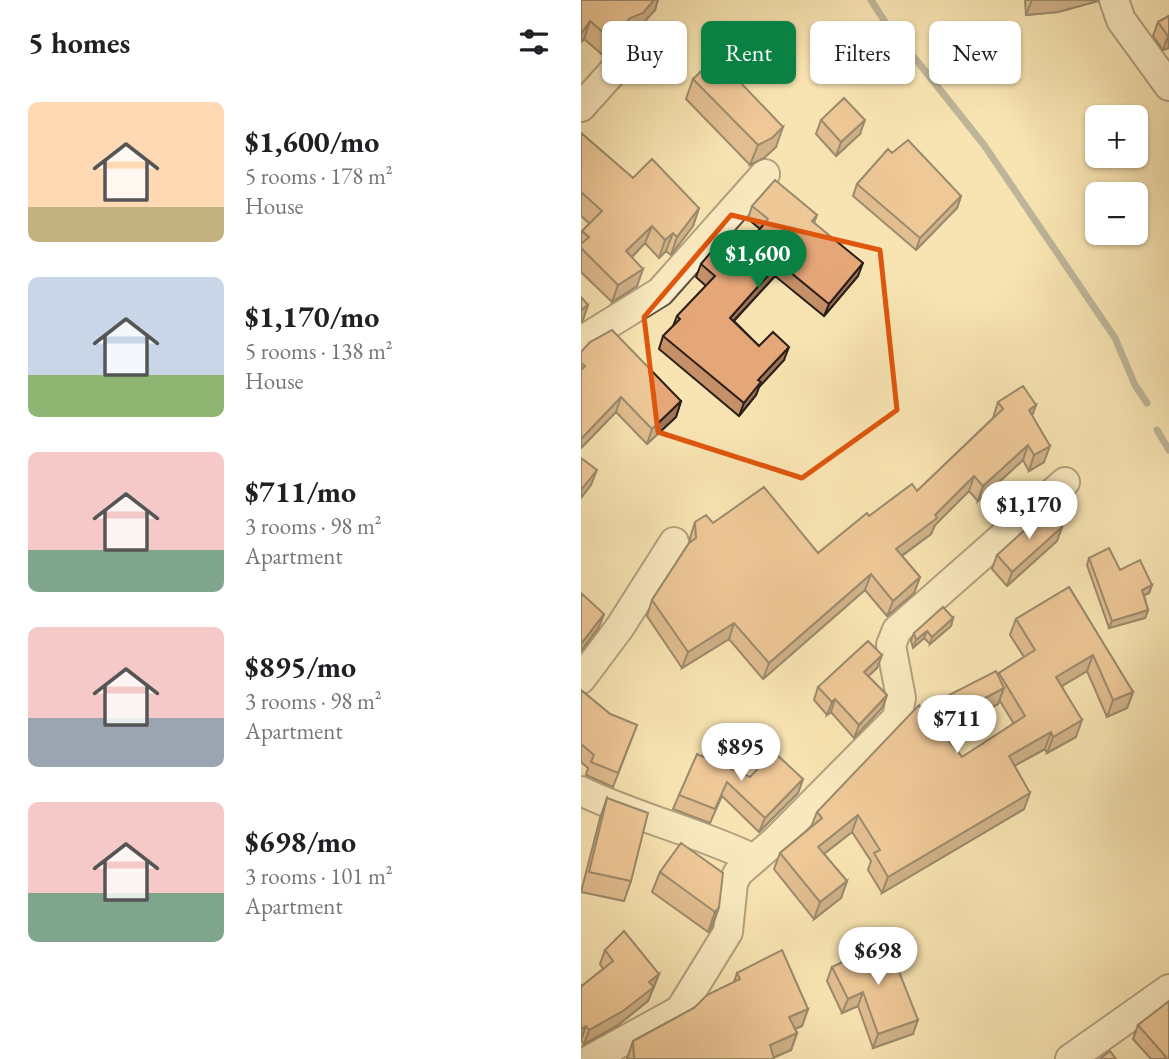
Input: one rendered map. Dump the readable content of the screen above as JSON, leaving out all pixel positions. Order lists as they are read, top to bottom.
{
  "page": {
    "heading": "5 homes",
    "chip": [
      "Buy",
      "Rent",
      "Filters",
      "New"
    ],
    "list": [
      {
        "name": "$1,600/mo",
        "note": "5 rooms · 178 m² · House"
      },
      {
        "name": "$1,170/mo",
        "note": "5 rooms · 138 m² · House"
      },
      {
        "name": "$711/mo",
        "note": "3 rooms · 98 m² · Apartment"
      },
      {
        "name": "$895/mo",
        "note": "3 rooms · 98 m² · Apartment"
      },
      {
        "name": "$698/mo",
        "note": "3 rooms · 101 m² · Apartment"
      }
    ],
    "map_buttons": ["+", "−"],
    "price": [
      "$1,600",
      "$1,170",
      "$711",
      "$895",
      "$698"
    ]
  }
}
